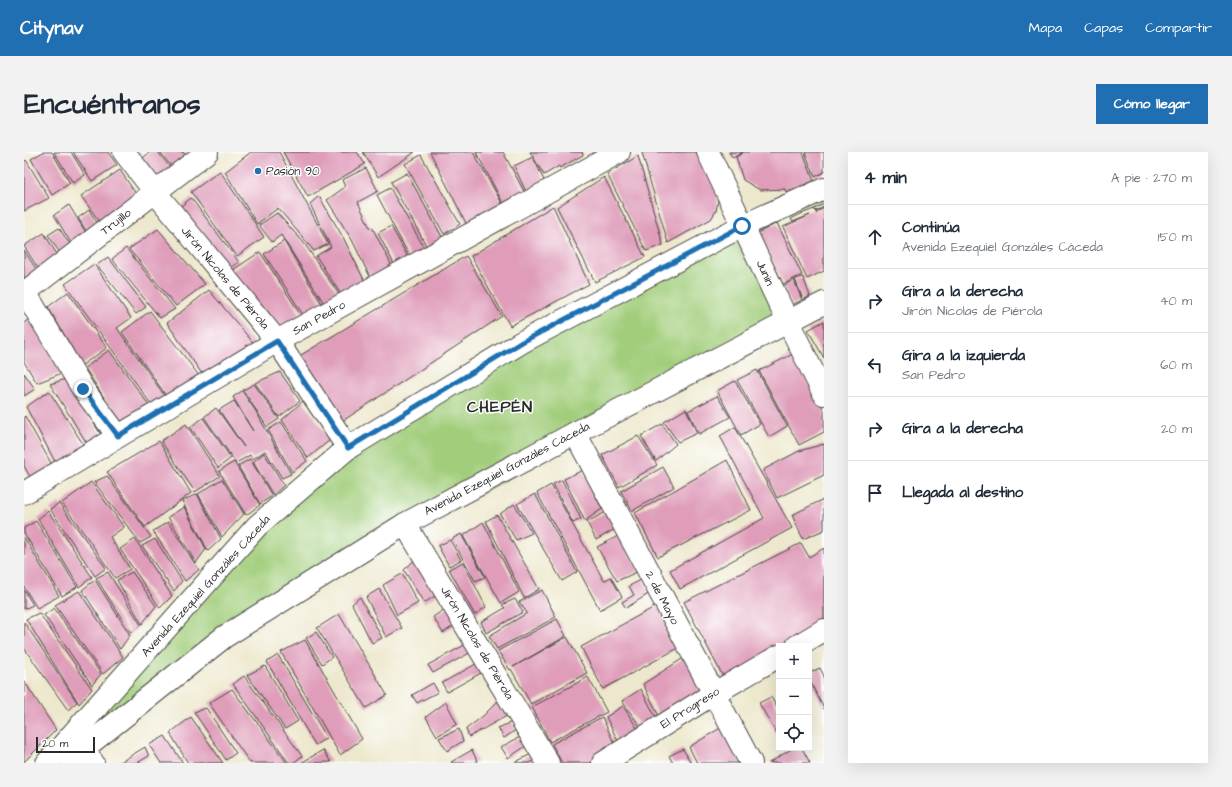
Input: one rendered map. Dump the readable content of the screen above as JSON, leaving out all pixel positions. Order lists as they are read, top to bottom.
{
  "streets": {
    "street": [
      "Trujillo",
      "Junin",
      "Jirón Nicolas de Piérola",
      "San Pedro",
      "Avenida Ezequiel Gonzáles Cáceda",
      "2 de Mayo",
      "El Progreso"
    ]
  },
  "crossings": [
    ["Trujillo", "Jirón Nicolas de Piérola"],
    ["Junin", "Avenida Ezequiel Gonzáles Cáceda"],
    ["Jirón Nicolas de Piérola", "San Pedro"],
    ["Jirón Nicolas de Piérola", "Avenida Ezequiel Gonzáles Cáceda"],
    ["Avenida Ezequiel Gonzáles Cáceda", "2 de Mayo"],
    ["2 de Mayo", "El Progreso"]
  ],
  "districts": ["CHEPÉN"],
  "places": ["Pasión 90"],
  "scale_bar": "20 m",
  "page": {
    "header": "Citynav",
    "nav": ["Mapa", "Capas", "Compartir"],
    "buttons": "Cómo llegar",
    "title": "Encuéntranos",
    "heading": ["4 min", "A pie · 270 m"],
    "list": [
      ["Continúa", "Avenida Ezequiel Gonzáles Cáceda", "150 m"],
      ["Gira a la derecha", "Jirón Nicolas de Piérola", "40 m"],
      ["Gira a la izquierda", "San Pedro", "60 m"],
      ["Gira a la derecha", "20 m"],
      "Llegada al destino"
    ],
    "map_buttons": ["+", "−"],
    "scale": "20 m"
  }
}
